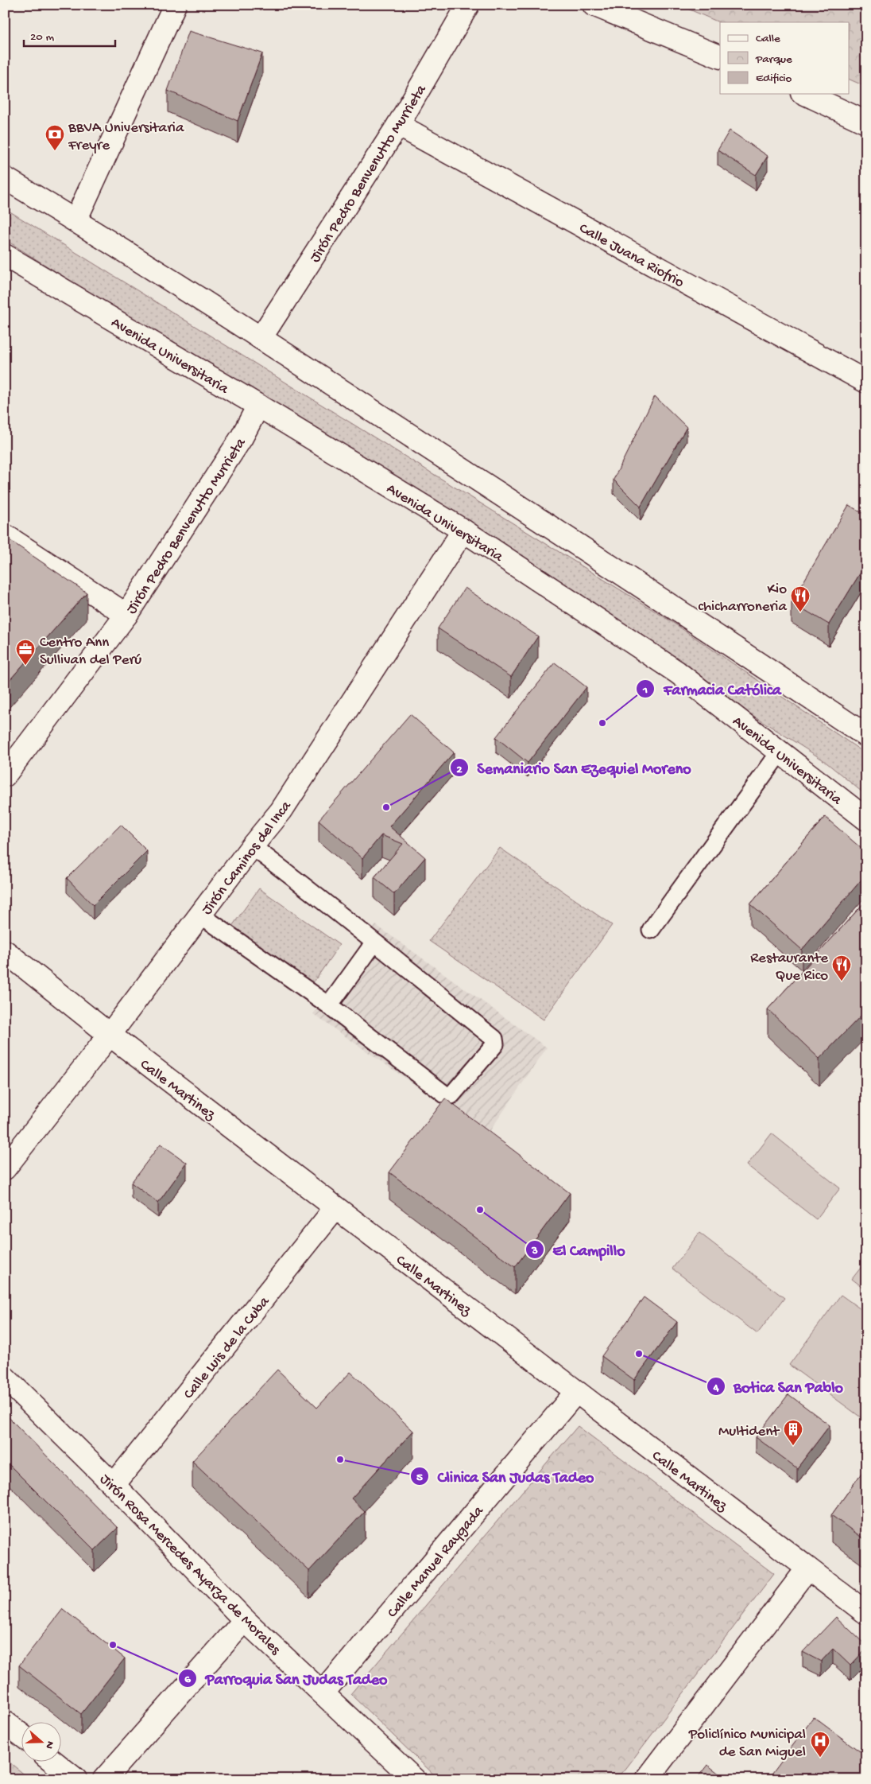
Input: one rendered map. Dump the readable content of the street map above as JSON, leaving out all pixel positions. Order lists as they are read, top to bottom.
{
  "streets": {
    "street": [
      "Jirón Pedro Benvenutto Murrieta",
      "Calle Juana Riofrio",
      "Avenida Universitaria",
      "Jirón Caminos del Inca",
      "Calle Martinez",
      "Calle Luis de la Cuba",
      "Calle Manuel Raygada",
      "Jirón Rosa Mercedes Ayarza de Morales"
    ]
  },
  "crossings": [
    ["Jirón Pedro Benvenutto Murrieta", "Calle Juana Riofrio"],
    ["Jirón Pedro Benvenutto Murrieta", "Avenida Universitaria"],
    ["Avenida Universitaria", "Jirón Caminos del Inca"],
    ["Jirón Caminos del Inca", "Calle Martinez"],
    ["Calle Martinez", "Calle Luis de la Cuba"],
    ["Calle Martinez", "Calle Manuel Raygada"],
    ["Calle Luis de la Cuba", "Jirón Rosa Mercedes Ayarza de Morales"],
    ["Calle Manuel Raygada", "Jirón Rosa Mercedes Ayarza de Morales"]
  ],
  "places": {
    "bank": ["BBVA Universitaria Freyre"],
    "restaurant": ["Kio chicharroneria", "Restaurante Que Rico"],
    "office": ["Centro Ann Sullivan del Perú"],
    "other": [
      "Farmacia Católica",
      "Semaniario San Ezequiel Moreno",
      "El Campillo",
      "Botica San Pablo",
      "Clinica San Judas Tadeo",
      "Parroquia San Judas Tadeo"
    ],
    "building": ["Multident"],
    "hospital": ["Policlínico Municipal de San Miguel"]
  },
  "legend": ["Calle", "Parque", "Edificio"],
  "scale_bar": "20 m",
  "north": "right"
}
